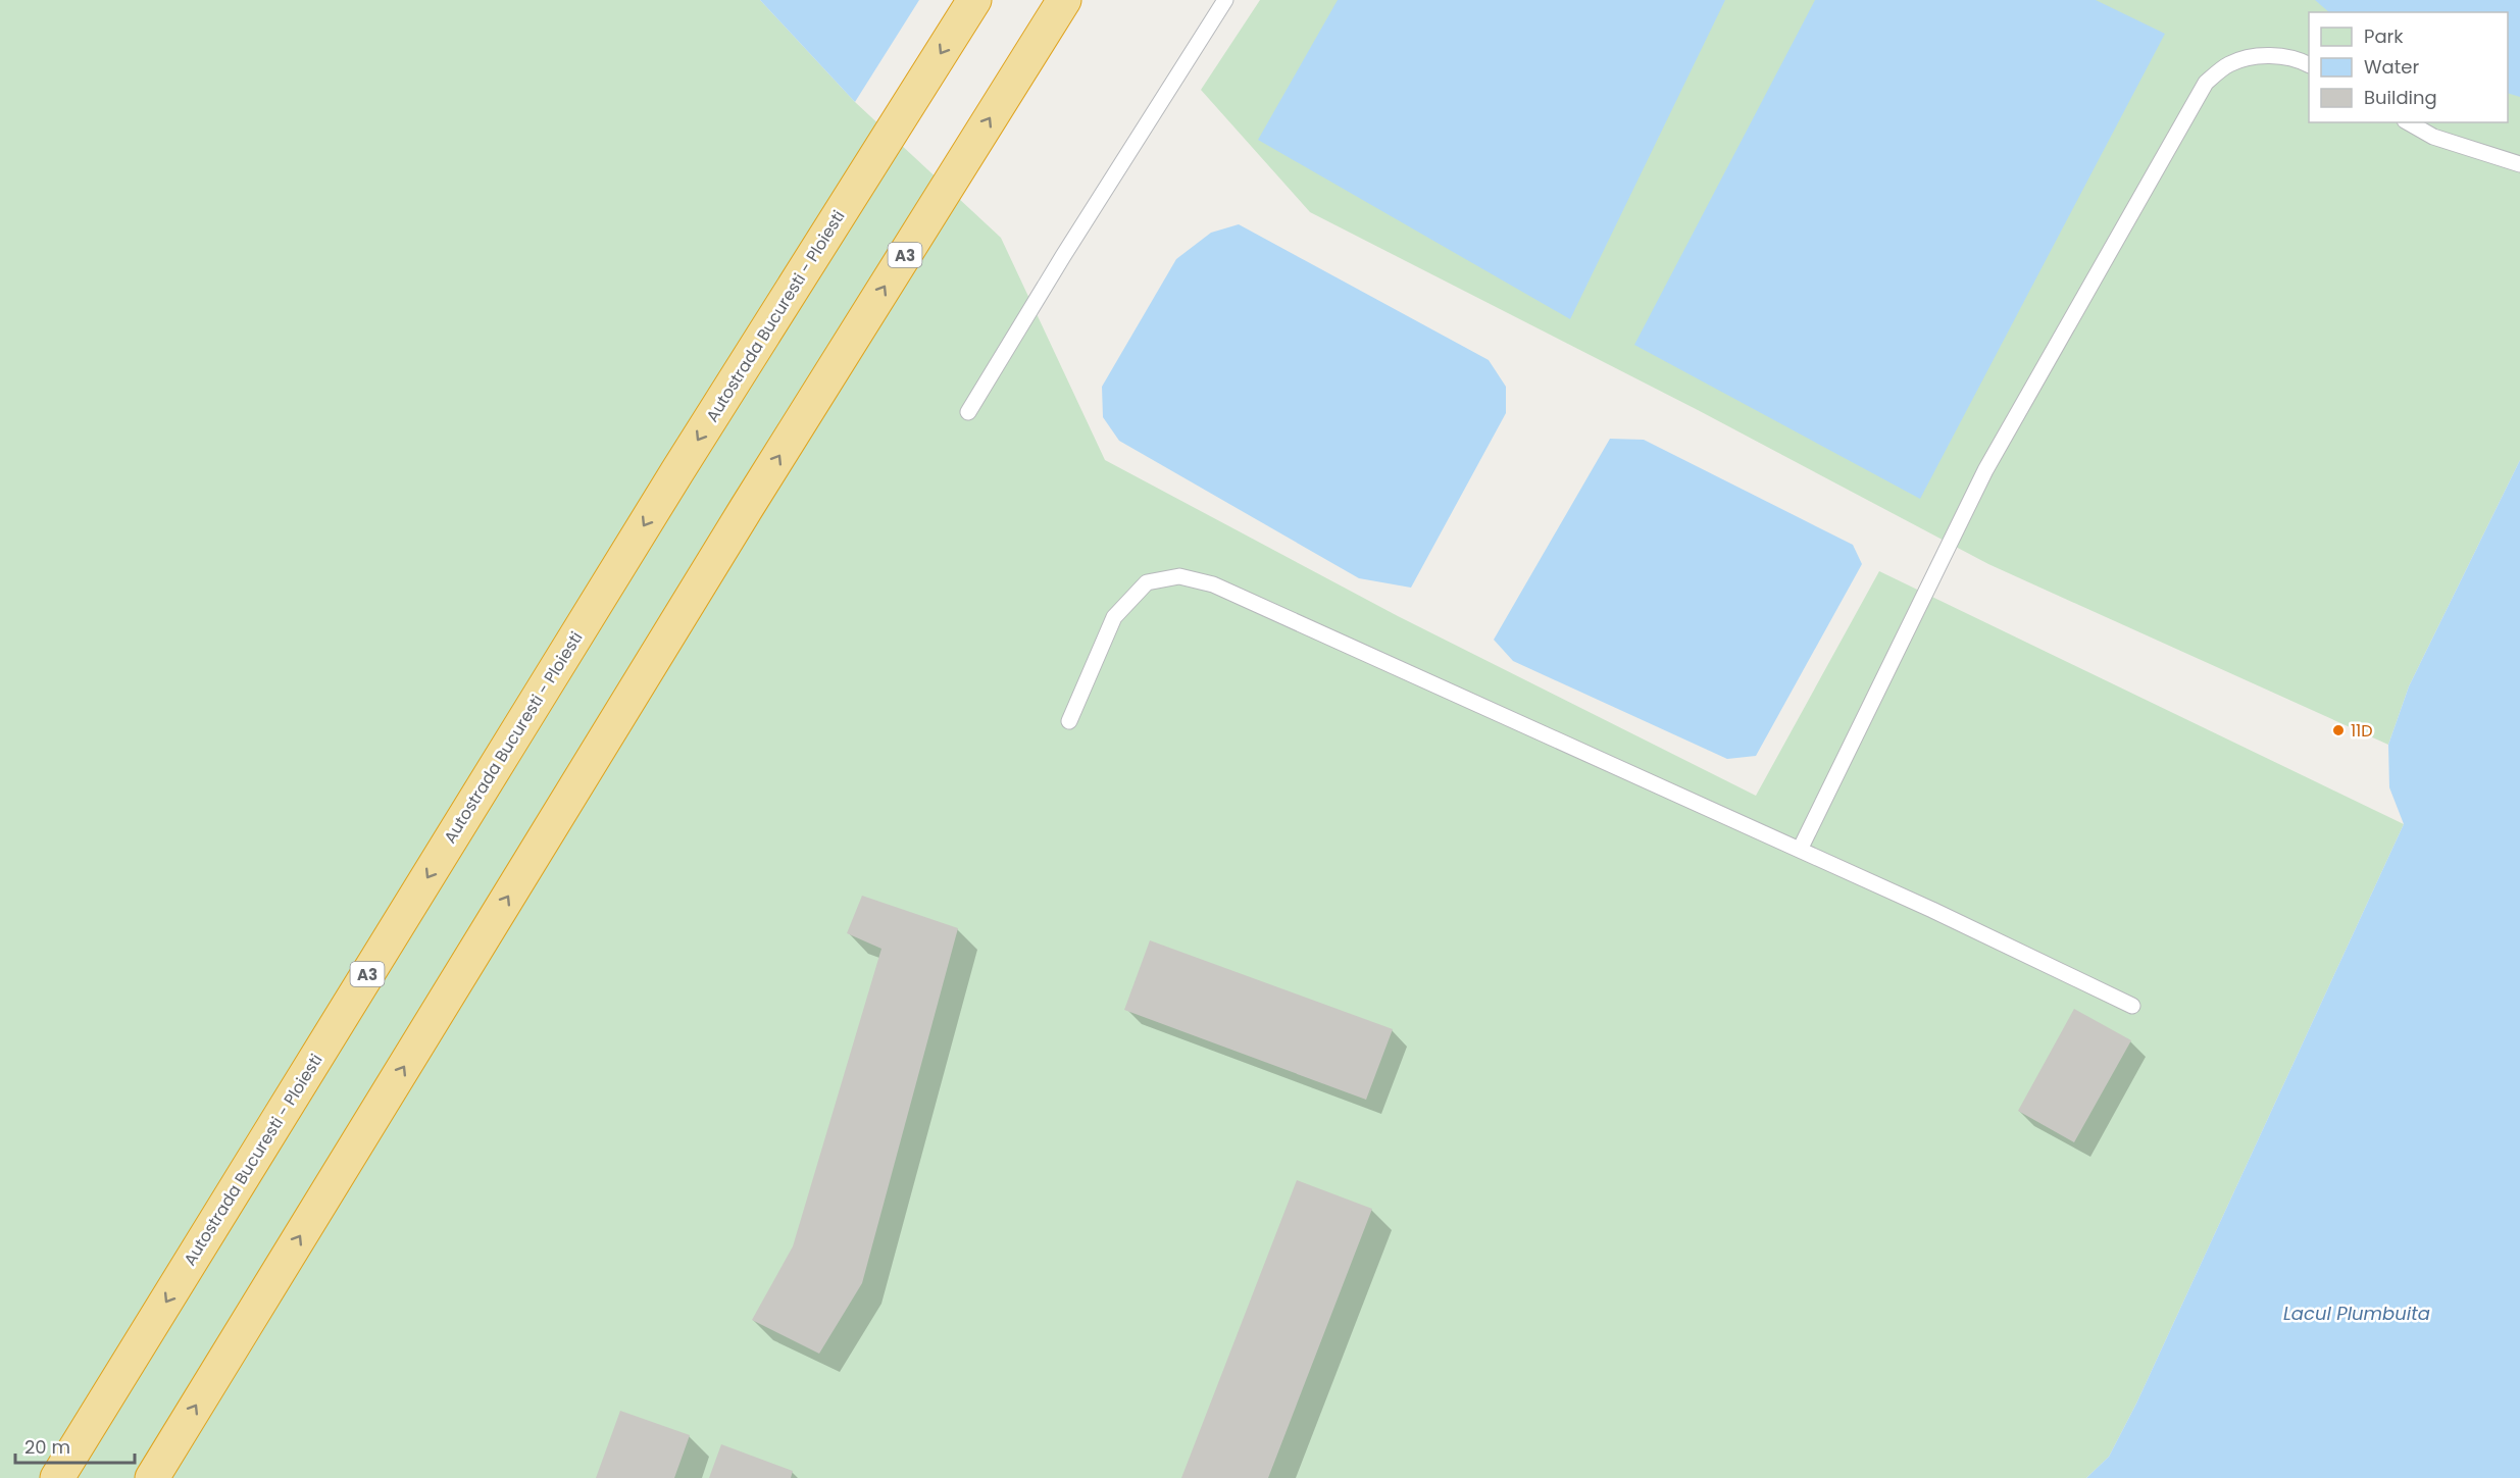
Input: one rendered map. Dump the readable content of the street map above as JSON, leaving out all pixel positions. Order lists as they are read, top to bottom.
{
  "streets": {
    "highway": ["A3", "Autostrada Bucuresti - Ploiesti"]
  },
  "water": ["Lacul Plumbuita"],
  "places": ["11D"],
  "legend": ["Park", "Water", "Building"],
  "scale_bar": "20 m"
}
